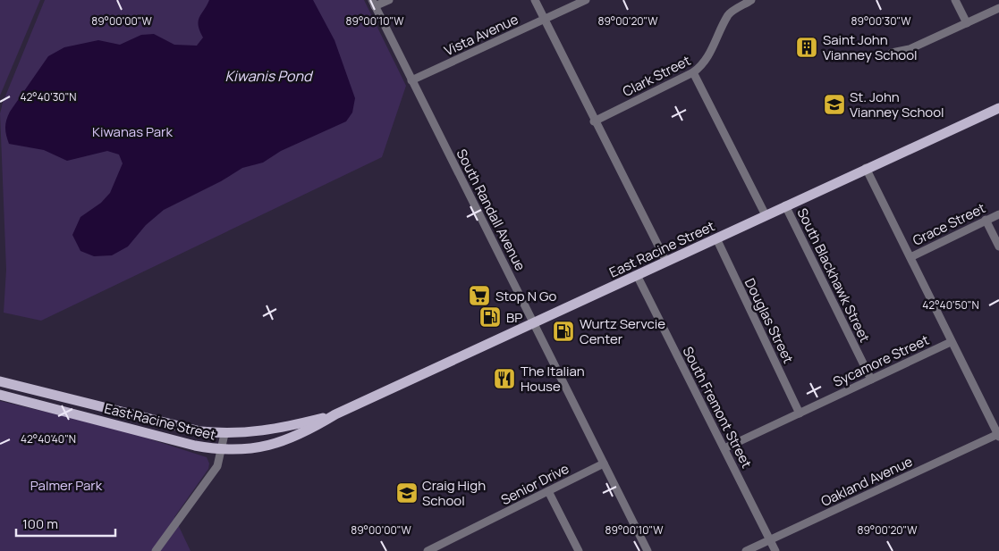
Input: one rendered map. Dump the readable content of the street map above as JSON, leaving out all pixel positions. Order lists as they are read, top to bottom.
{
  "streets": {
    "main road": ["East Racine Street"],
    "street": [
      "Vista Avenue",
      "Clark Street",
      "South Randall Avenue",
      "Grace Street",
      "South Blackhawk Street",
      "Douglas Street",
      "Sycamore Street",
      "South Fremont Street",
      "Oakland Avenue",
      "Senior Drive"
    ]
  },
  "crossings": [
    ["Vista Avenue", "South Randall Avenue"],
    ["South Randall Avenue", "East Racine Street"],
    ["South Randall Avenue", "Senior Drive"],
    ["East Racine Street", "South Blackhawk Street"],
    ["East Racine Street", "Douglas Street"],
    ["East Racine Street", "South Fremont Street"],
    ["South Blackhawk Street", "Sycamore Street"],
    ["Douglas Street", "Sycamore Street"],
    ["Sycamore Street", "South Fremont Street"],
    ["South Fremont Street", "Oakland Avenue"]
  ],
  "water": ["Kiwanis Pond"],
  "parks": ["Kiwanas Park", "Palmer Park"],
  "places": {
    "building": ["Saint John Vianney School"],
    "school or university": ["St. John Vianney School", "Craig High School"],
    "supermarket": ["Stop N Go"],
    "fuel station": ["BP", "Wurtz Servcie Center"],
    "restaurant": ["The Italian House"]
  },
  "scale_bar": "100 m",
  "coordinates": [
    "89°00'00\"W",
    "89°00'10\"W",
    "89°00'20\"W",
    "89°00'30\"W",
    "42°40'30\"N",
    "42°40'50\"N",
    "42°40'40\"N"
  ]
}
